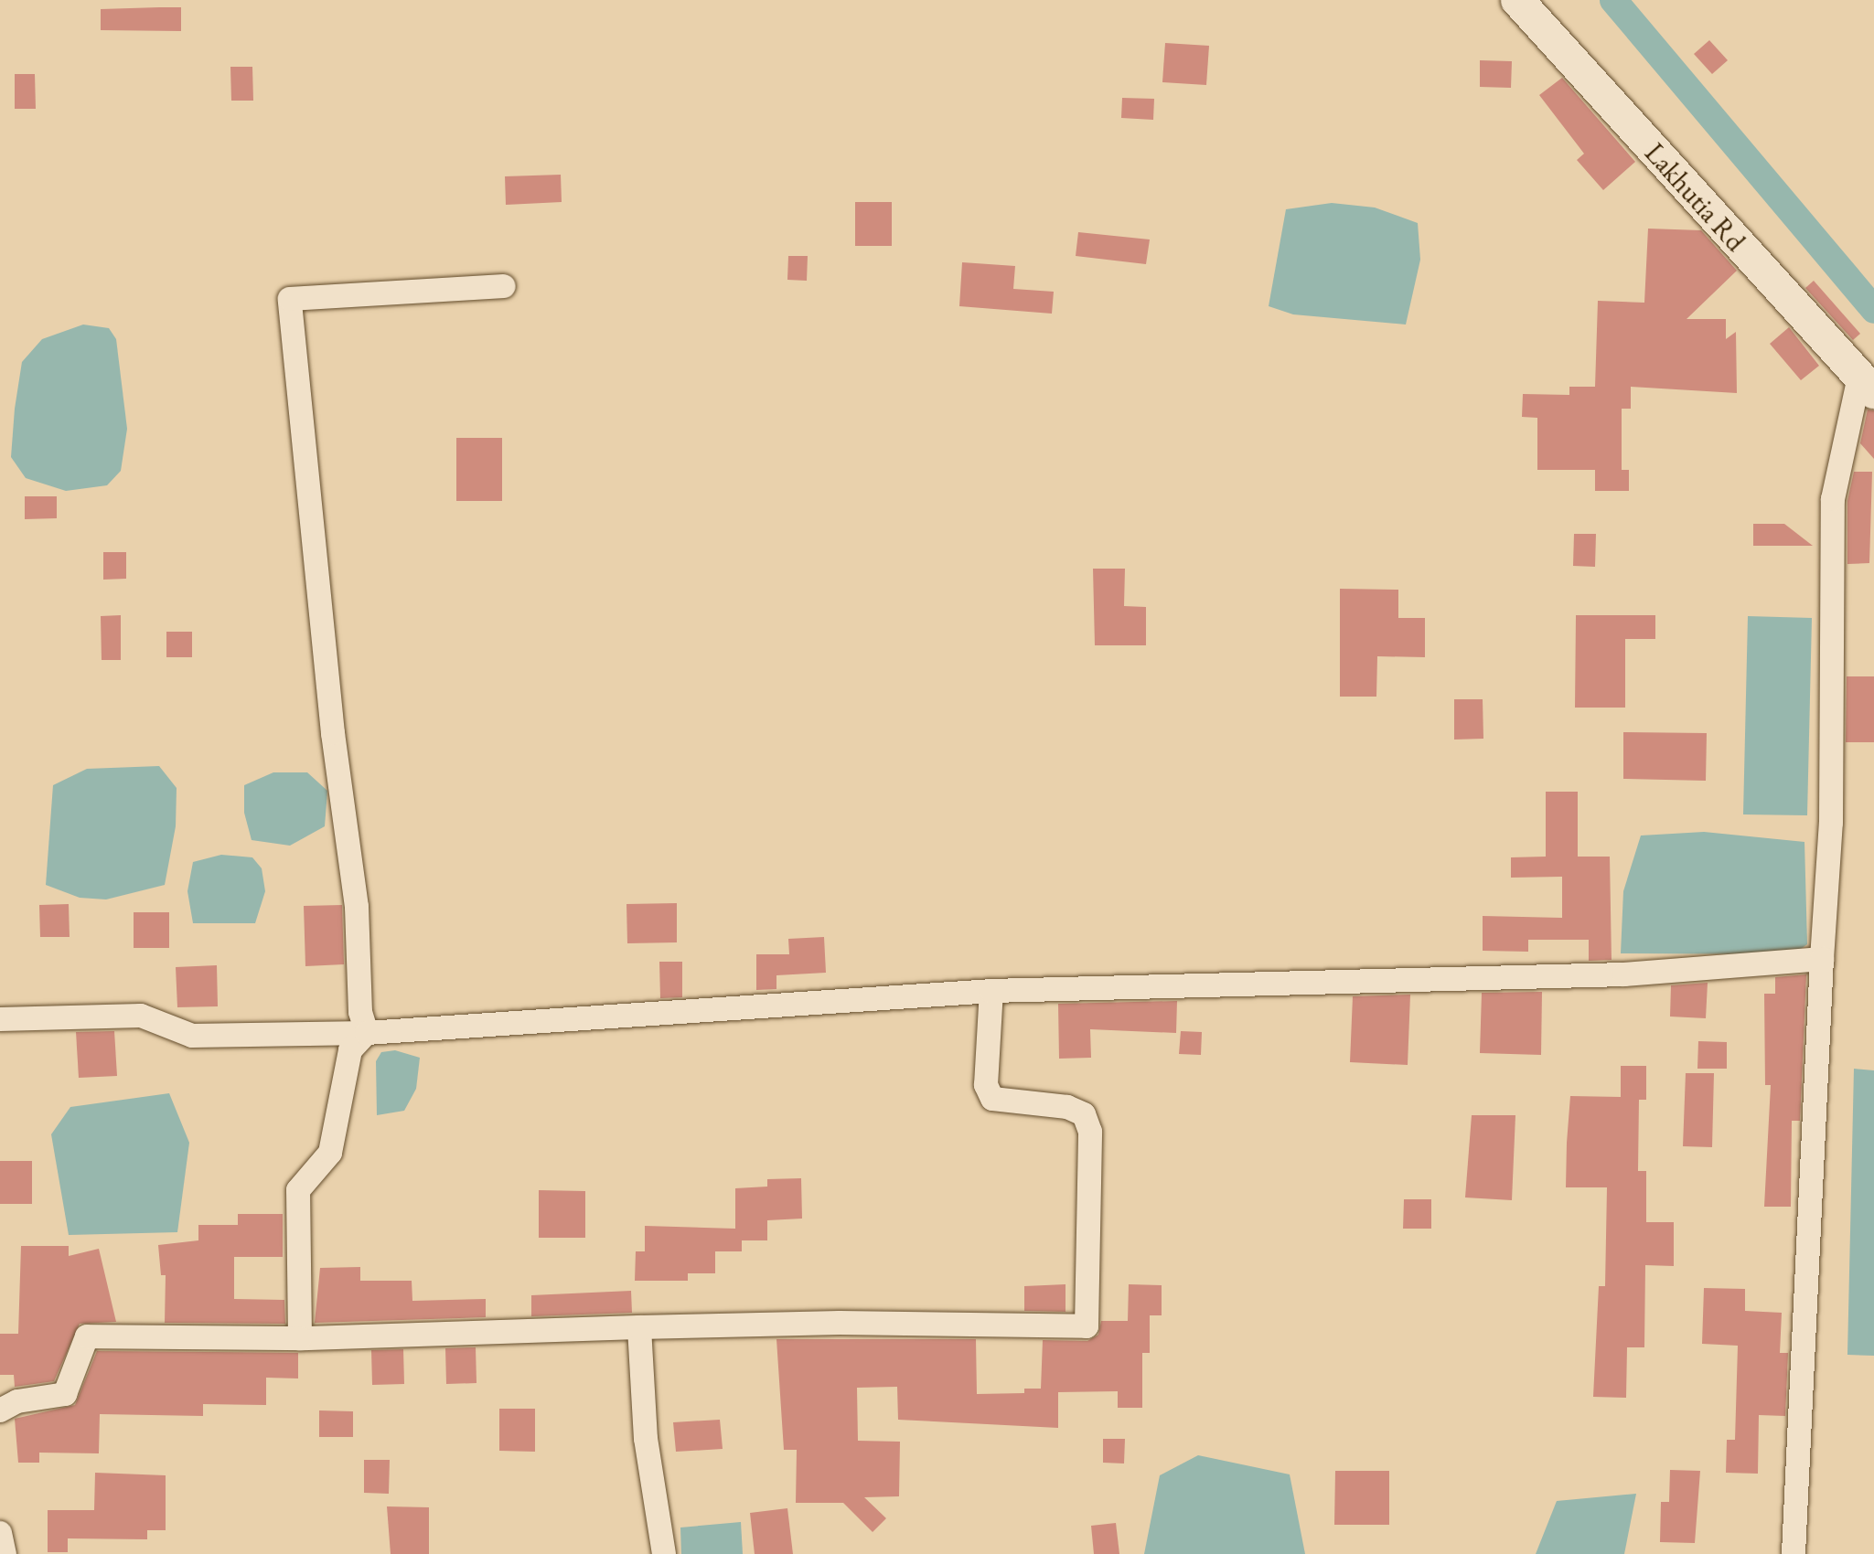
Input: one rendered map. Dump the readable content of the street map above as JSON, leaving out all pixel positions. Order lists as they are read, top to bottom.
{
  "streets": {
    "street": ["Lakhutia Rd"]
  }
}
